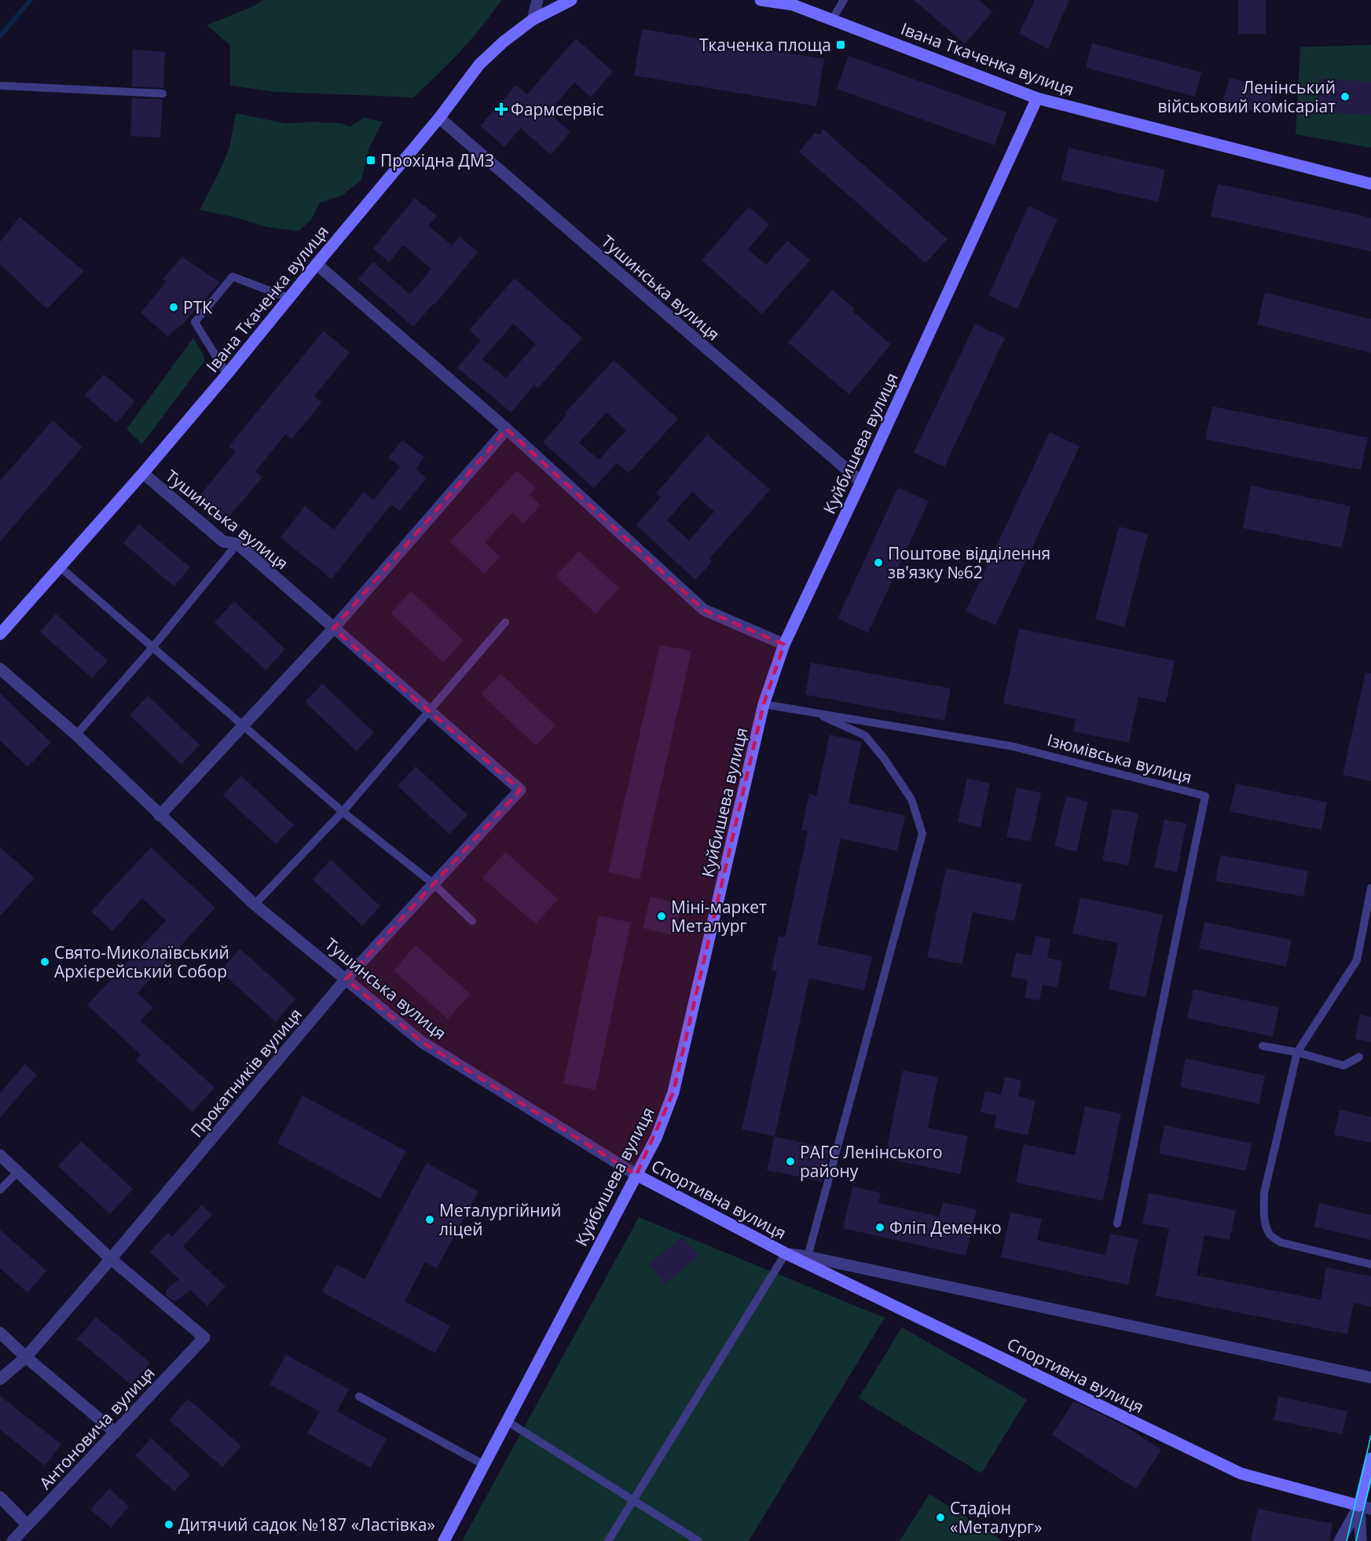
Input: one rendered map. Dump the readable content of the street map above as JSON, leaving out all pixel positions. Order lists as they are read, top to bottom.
{
  "streets": {
    "main road": ["Івана Ткаченка вулиця", "Куйбишева вулиця", "Спортивна вулиця"],
    "street": ["Тушинська вулиця", "Прокатників вулиця", "Антоновича вулиця"],
    "lane": ["Ізюмівська вулиця"]
  },
  "crossings": [
    ["Івана Ткаченка вулиця", "Тушинська вулиця"],
    ["Івана Ткаченка вулиця", "Куйбишева вулиця"],
    ["Тушинська вулиця", "Куйбишева вулиця"],
    ["Тушинська вулиця", "Прокатників вулиця"],
    ["Тушинська вулиця", "Спортивна вулиця"],
    ["Куйбишева вулиця", "Ізюмівська вулиця"],
    ["Куйбишева вулиця", "Спортивна вулиця"],
    ["Прокатників вулиця", "Антоновича вулиця"]
  ],
  "places": {
    "transit": ["Ткаченка площа", "Прохідна ДМЗ"],
    "other": [
      "Ленінський військовий комісаріат",
      "РТК",
      "Поштове відділення зв'язку №62",
      "Міні-маркет Металург",
      "Свято-Миколаївський Архієрейський Собор",
      "РАГС Ленінського району",
      "Металургійний ліцей",
      "Фліп Деменко",
      "Стадіон «Металург»",
      "Дитячий садок №187 «Ластівка»"
    ],
    "health": ["Фармсервіс"]
  }
}
